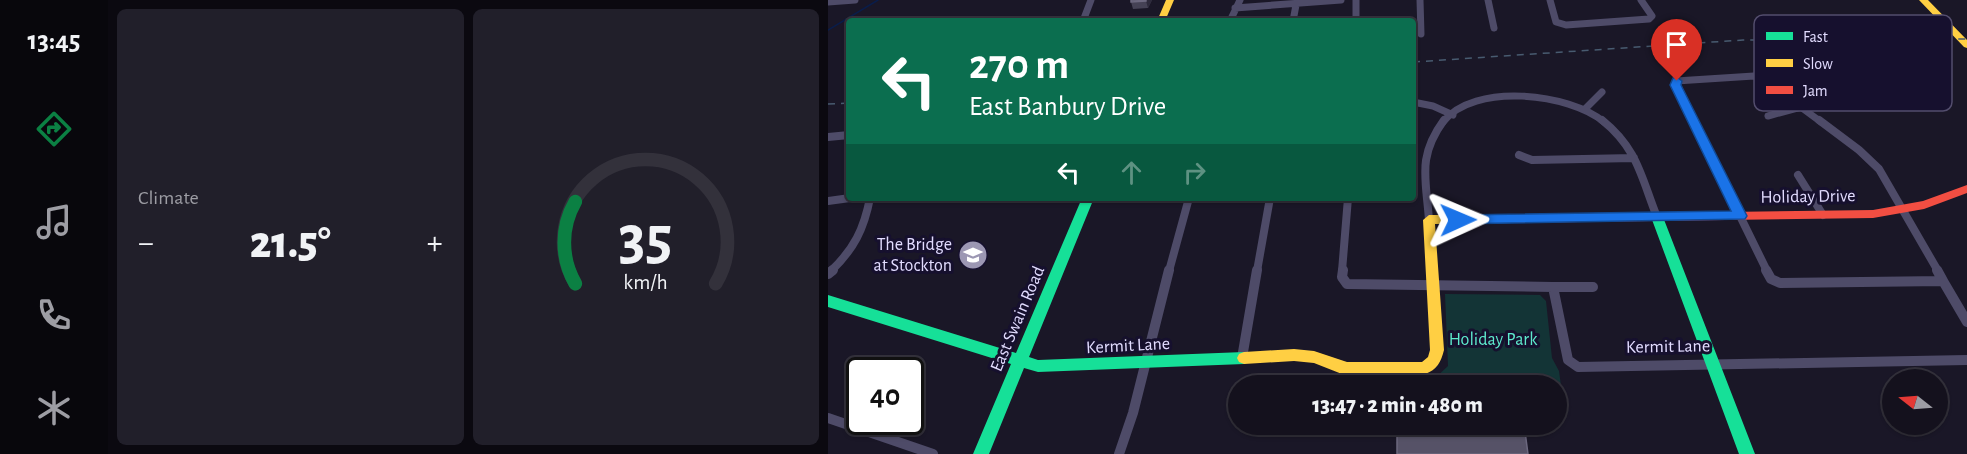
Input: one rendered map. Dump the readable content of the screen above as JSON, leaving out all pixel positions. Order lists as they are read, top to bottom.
{
  "streets": {
    "street": ["Holiday Drive", "East Swain Road", "Kermit Lane"]
  },
  "crossings": [
    ["East Swain Road", "Kermit Lane"]
  ],
  "parks": ["Holiday Park"],
  "places": {
    "school or university": ["The Bridge at Stockton"]
  },
  "legend": ["Fast", "Slow", "Jam"],
  "north": "left",
  "page": {
    "tabs": "13:45",
    "tile": "Climate",
    "turn": ["270 m", "East Banbury Drive"],
    "heat": ["−", "21.5°", "+"],
    "limit": "40",
    "trip": "13:47 · 2 min · 480 m",
    "gauge": ["35", "km/h"]
  }
}
